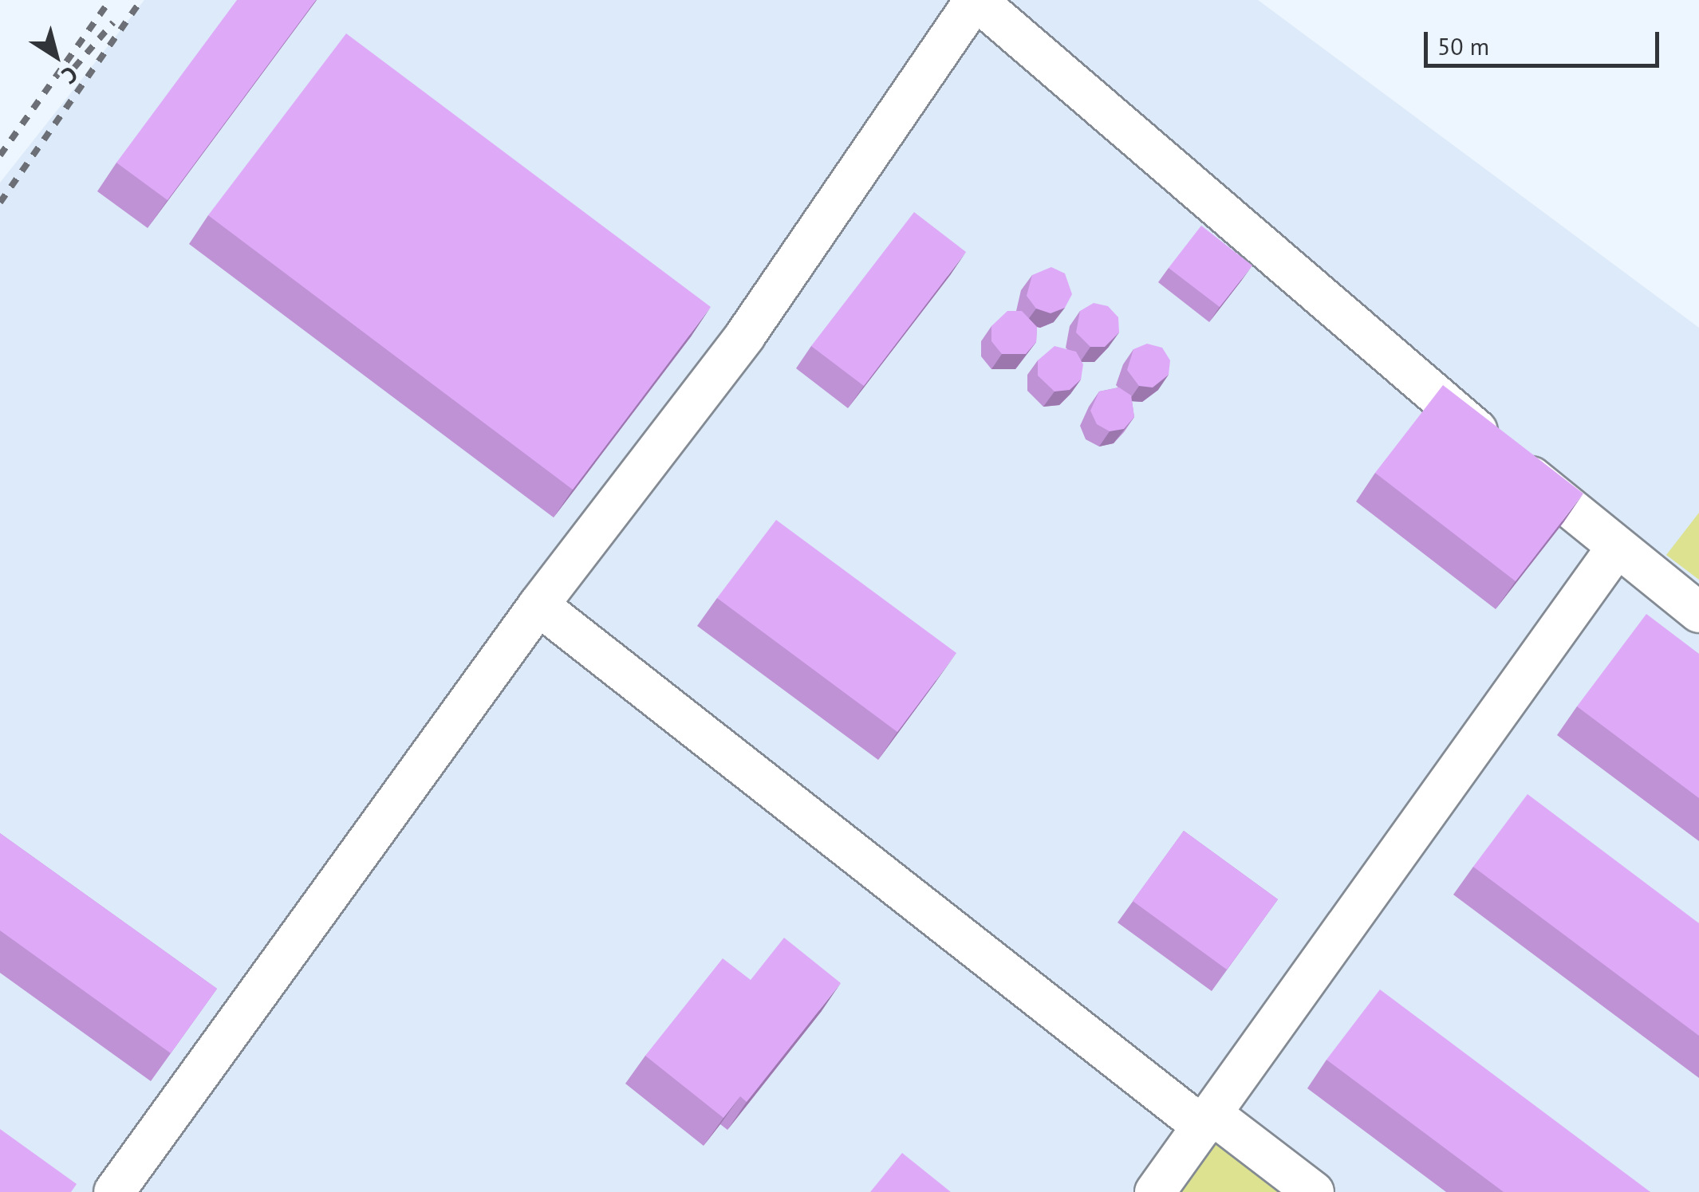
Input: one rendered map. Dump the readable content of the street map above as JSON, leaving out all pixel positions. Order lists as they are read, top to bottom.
{
  "scale_bar": "50 m",
  "north": "bottom right"
}
